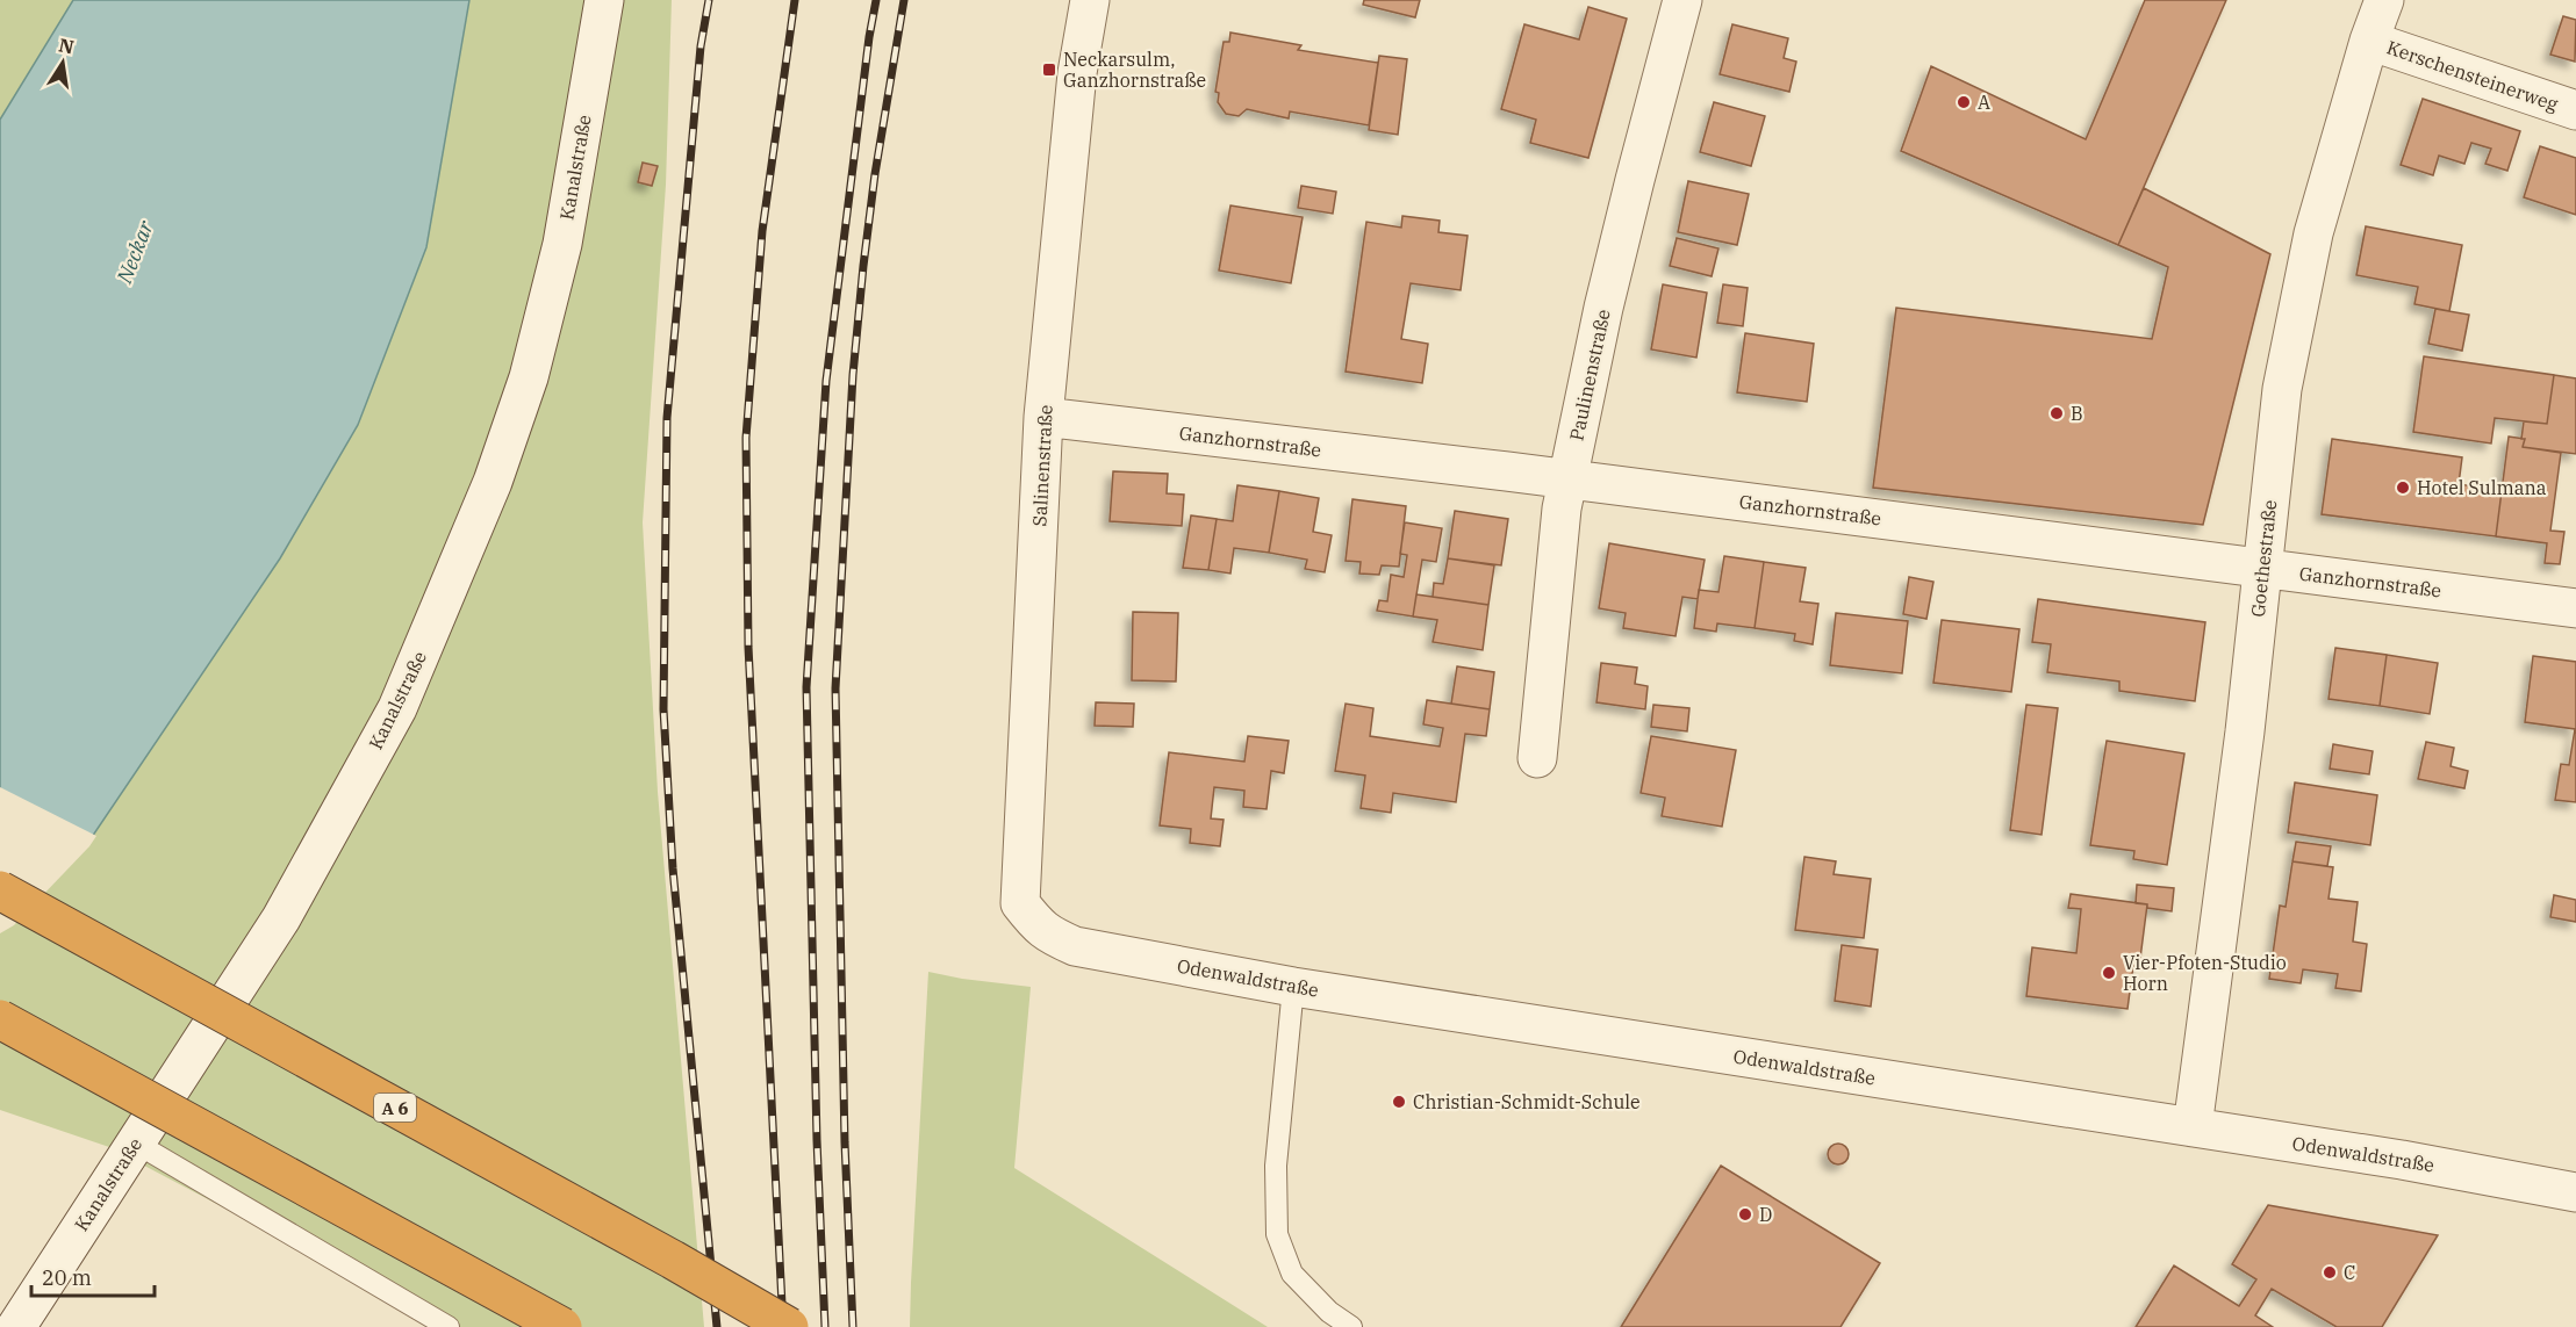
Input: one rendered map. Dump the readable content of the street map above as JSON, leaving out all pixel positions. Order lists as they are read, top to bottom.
{
  "streets": {
    "highway": ["A 6"],
    "street": [
      "Kerschensteinerweg",
      "Kanalstraße",
      "Paulinenstraße",
      "Ganzhornstraße",
      "Salinenstraße",
      "Goethestraße",
      "Odenwaldstraße"
    ]
  },
  "crossings": [
    ["Kerschensteinerweg", "Goethestraße"],
    ["Paulinenstraße", "Ganzhornstraße"],
    ["Ganzhornstraße", "Salinenstraße"],
    ["Ganzhornstraße", "Goethestraße"],
    ["Salinenstraße", "Odenwaldstraße"],
    ["Goethestraße", "Odenwaldstraße"]
  ],
  "water": ["Neckar"],
  "places": {
    "transit": ["Neckarsulm, Ganzhornstraße"],
    "other": [
      "A",
      "B",
      "Hotel Sulmana",
      "Vier-Pfoten-Studio Horn",
      "Christian-Schmidt-Schule",
      "D",
      "C"
    ]
  },
  "scale_bar": "20 m",
  "north": "top"
}
